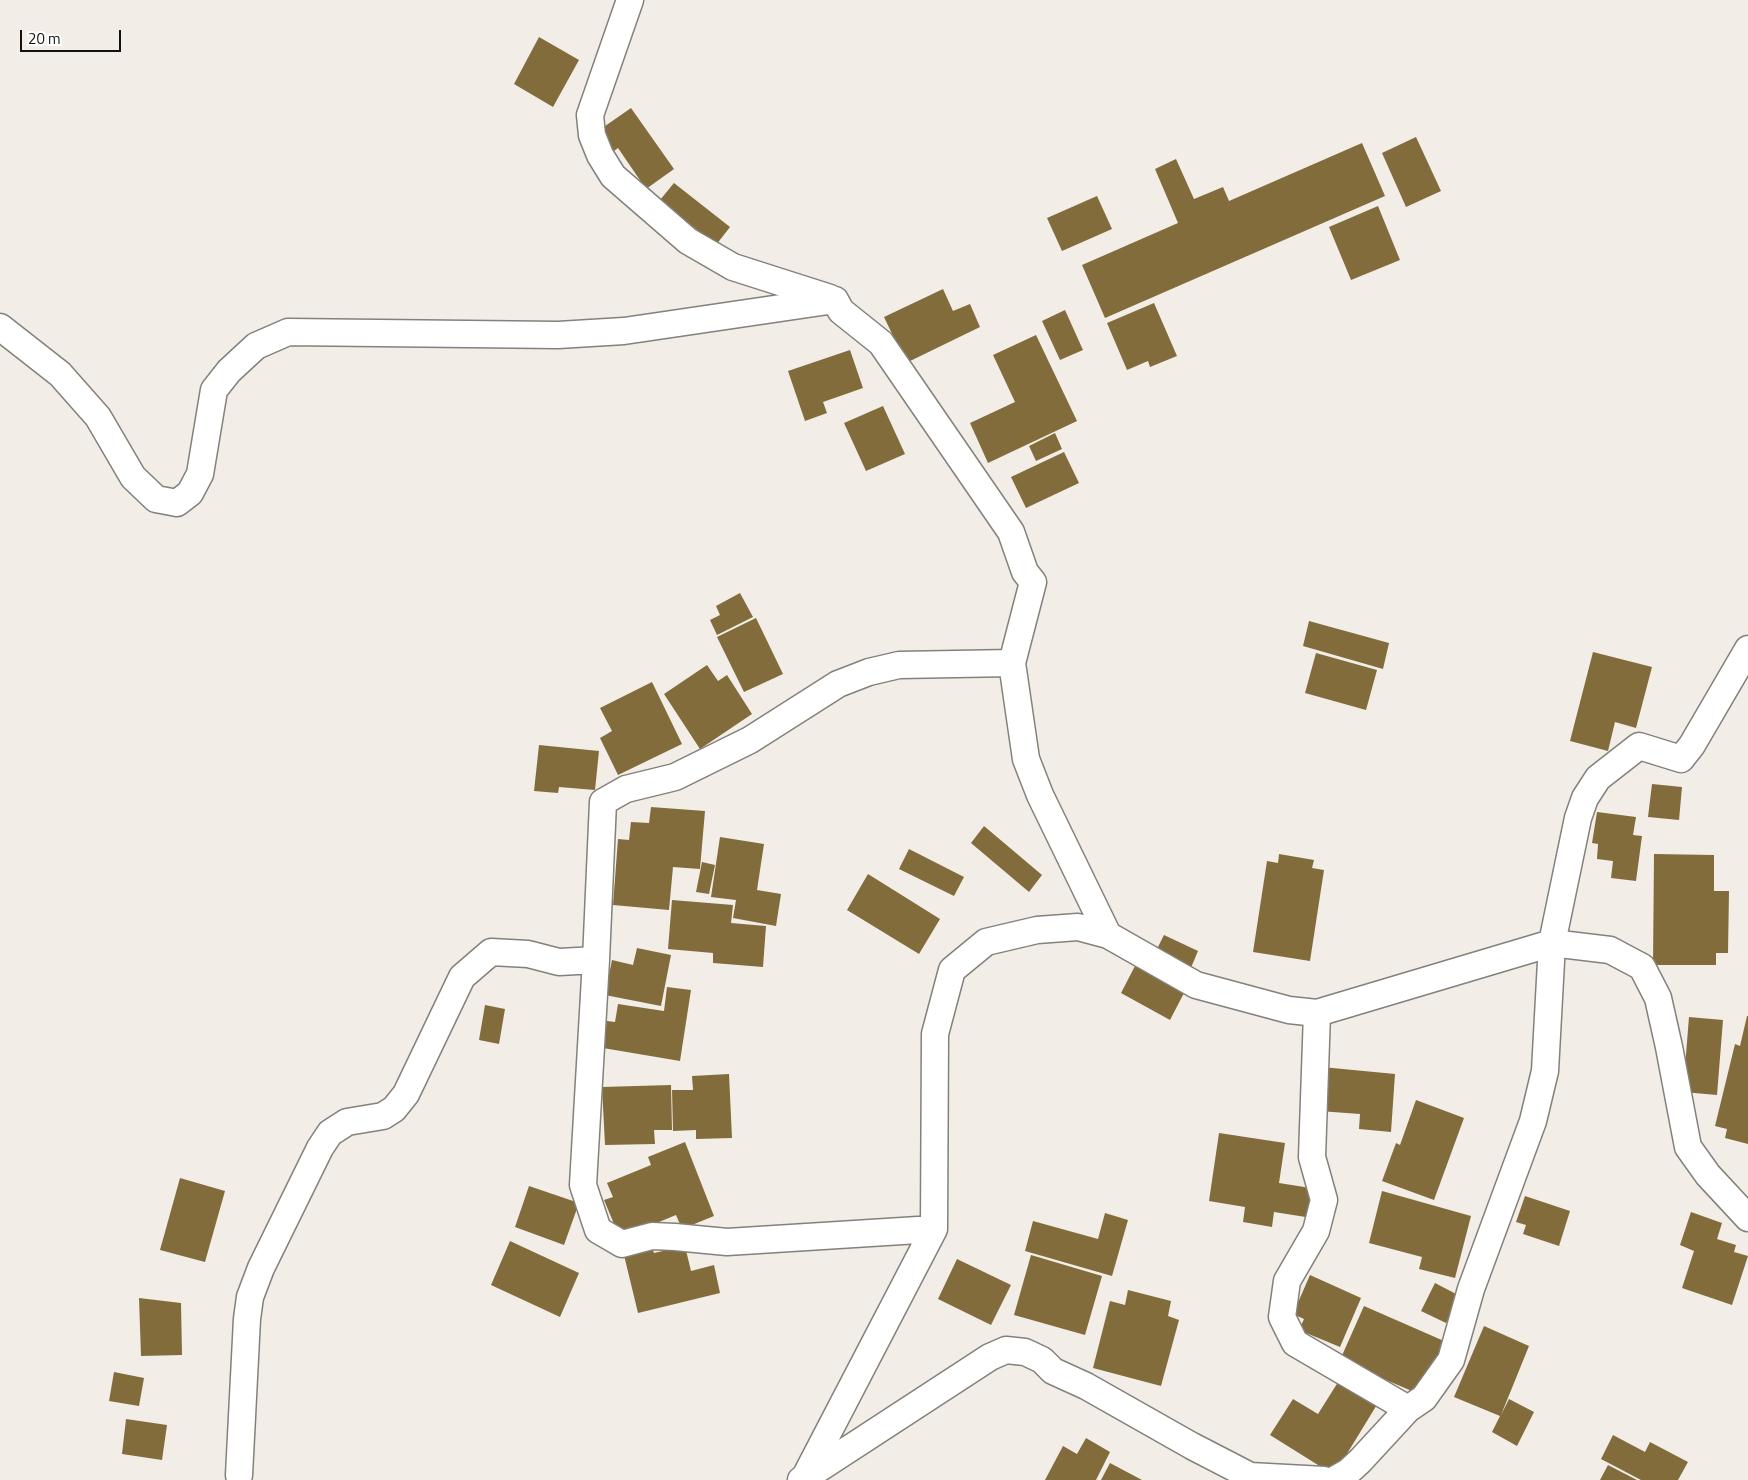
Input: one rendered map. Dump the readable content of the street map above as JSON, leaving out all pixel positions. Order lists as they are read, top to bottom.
{
  "scale_bar": "20 m"
}
